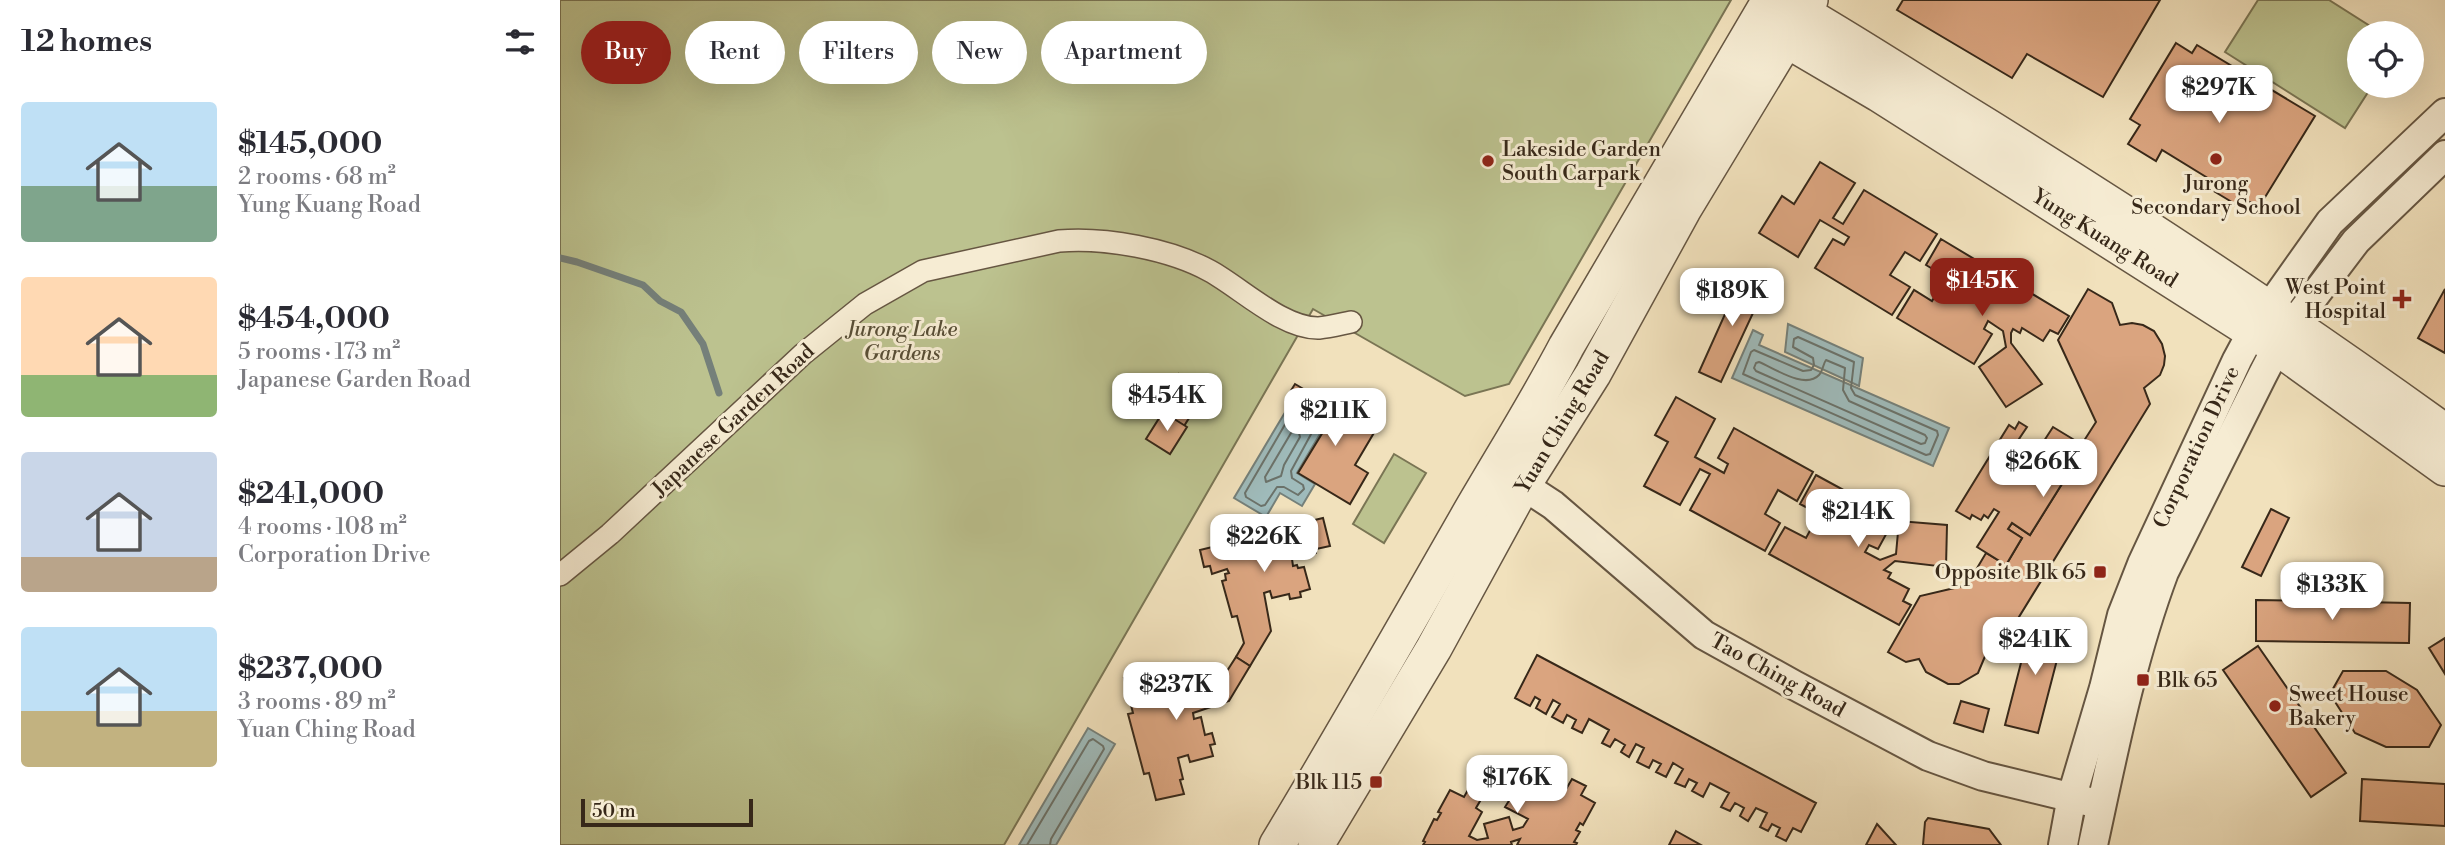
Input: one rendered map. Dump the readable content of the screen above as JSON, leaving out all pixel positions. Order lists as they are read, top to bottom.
{
  "streets": {
    "street": [
      "Yung Kuang Road",
      "Japanese Garden Road",
      "Yuan Ching Road",
      "Corporation Drive",
      "Tao Ching Road"
    ]
  },
  "crossings": [
    ["Yung Kuang Road", "Yuan Ching Road"],
    ["Yung Kuang Road", "Corporation Drive"],
    ["Yuan Ching Road", "Tao Ching Road"],
    ["Corporation Drive", "Tao Ching Road"]
  ],
  "parks": ["Jurong Lake Gardens"],
  "places": {
    "other": ["Jurong Secondary School", "Lakeside Garden South Carpark", "Sweet House Bakery"],
    "health": ["West Point Hospital"],
    "transit": ["Opposite Blk 65", "Blk 65", "Blk 115"]
  },
  "scale_bar": "50 m",
  "page": {
    "heading": "12 homes",
    "chip": [
      "Buy",
      "Rent",
      "Filters",
      "New",
      "Apartment"
    ],
    "price": [
      "$297K",
      "$145K",
      "$189K",
      "$454K",
      "$211K",
      "$266K",
      "$214K",
      "$226K",
      "$133K",
      "$241K",
      "$237K",
      "$176K"
    ],
    "list": [
      {
        "name": "$145,000",
        "note": "2 rooms · 68 m² · Yung Kuang Road"
      },
      {
        "name": "$454,000",
        "note": "5 rooms · 173 m² · Japanese Garden Road"
      },
      {
        "name": "$241,000",
        "note": "4 rooms · 108 m² · Corporation Drive"
      },
      {
        "name": "$237,000",
        "note": "3 rooms · 89 m² · Yuan Ching Road"
      }
    ],
    "scale": "50 m"
  }
}
